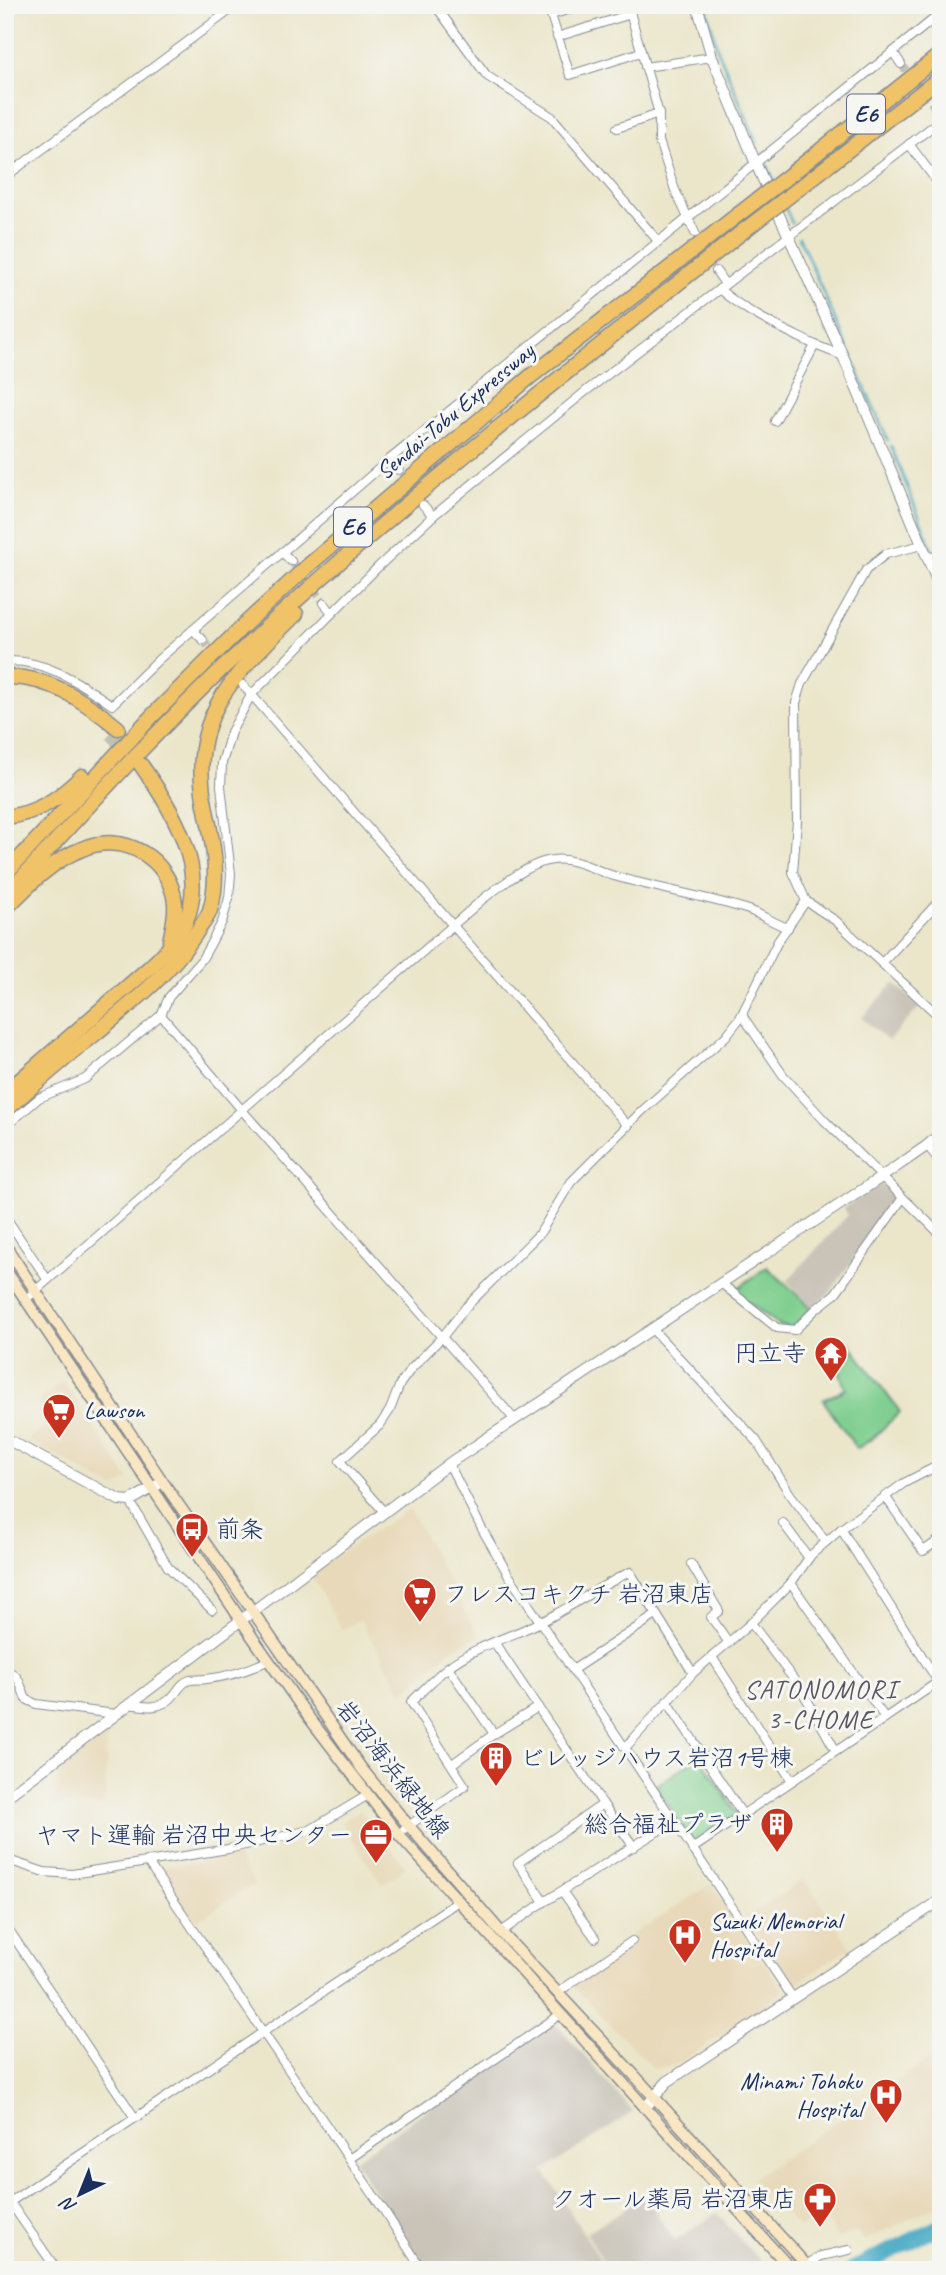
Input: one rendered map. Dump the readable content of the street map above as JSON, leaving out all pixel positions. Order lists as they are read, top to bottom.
{
  "streets": {
    "highway": ["E6", "Sendai-Tobu Expressway"],
    "main road": ["岩沼海浜緑地線"]
  },
  "districts": ["SATONOMORI 3-CHOME"],
  "places": {
    "temple": ["円立寺"],
    "supermarket": ["Lawson", "フレスコキクチ 岩沼東店"],
    "bus stop": ["前条"],
    "building": ["ビレッジハウス岩沼1号棟", "総合福祉プラザ"],
    "office": ["ヤマト運輸 岩沼中央センター"],
    "hospital": ["Suzuki Memorial Hospital", "Minami Tohoku Hospital"],
    "pharmacy": ["クオール薬局 岩沼東店"]
  },
  "north": "bottom left"
}
